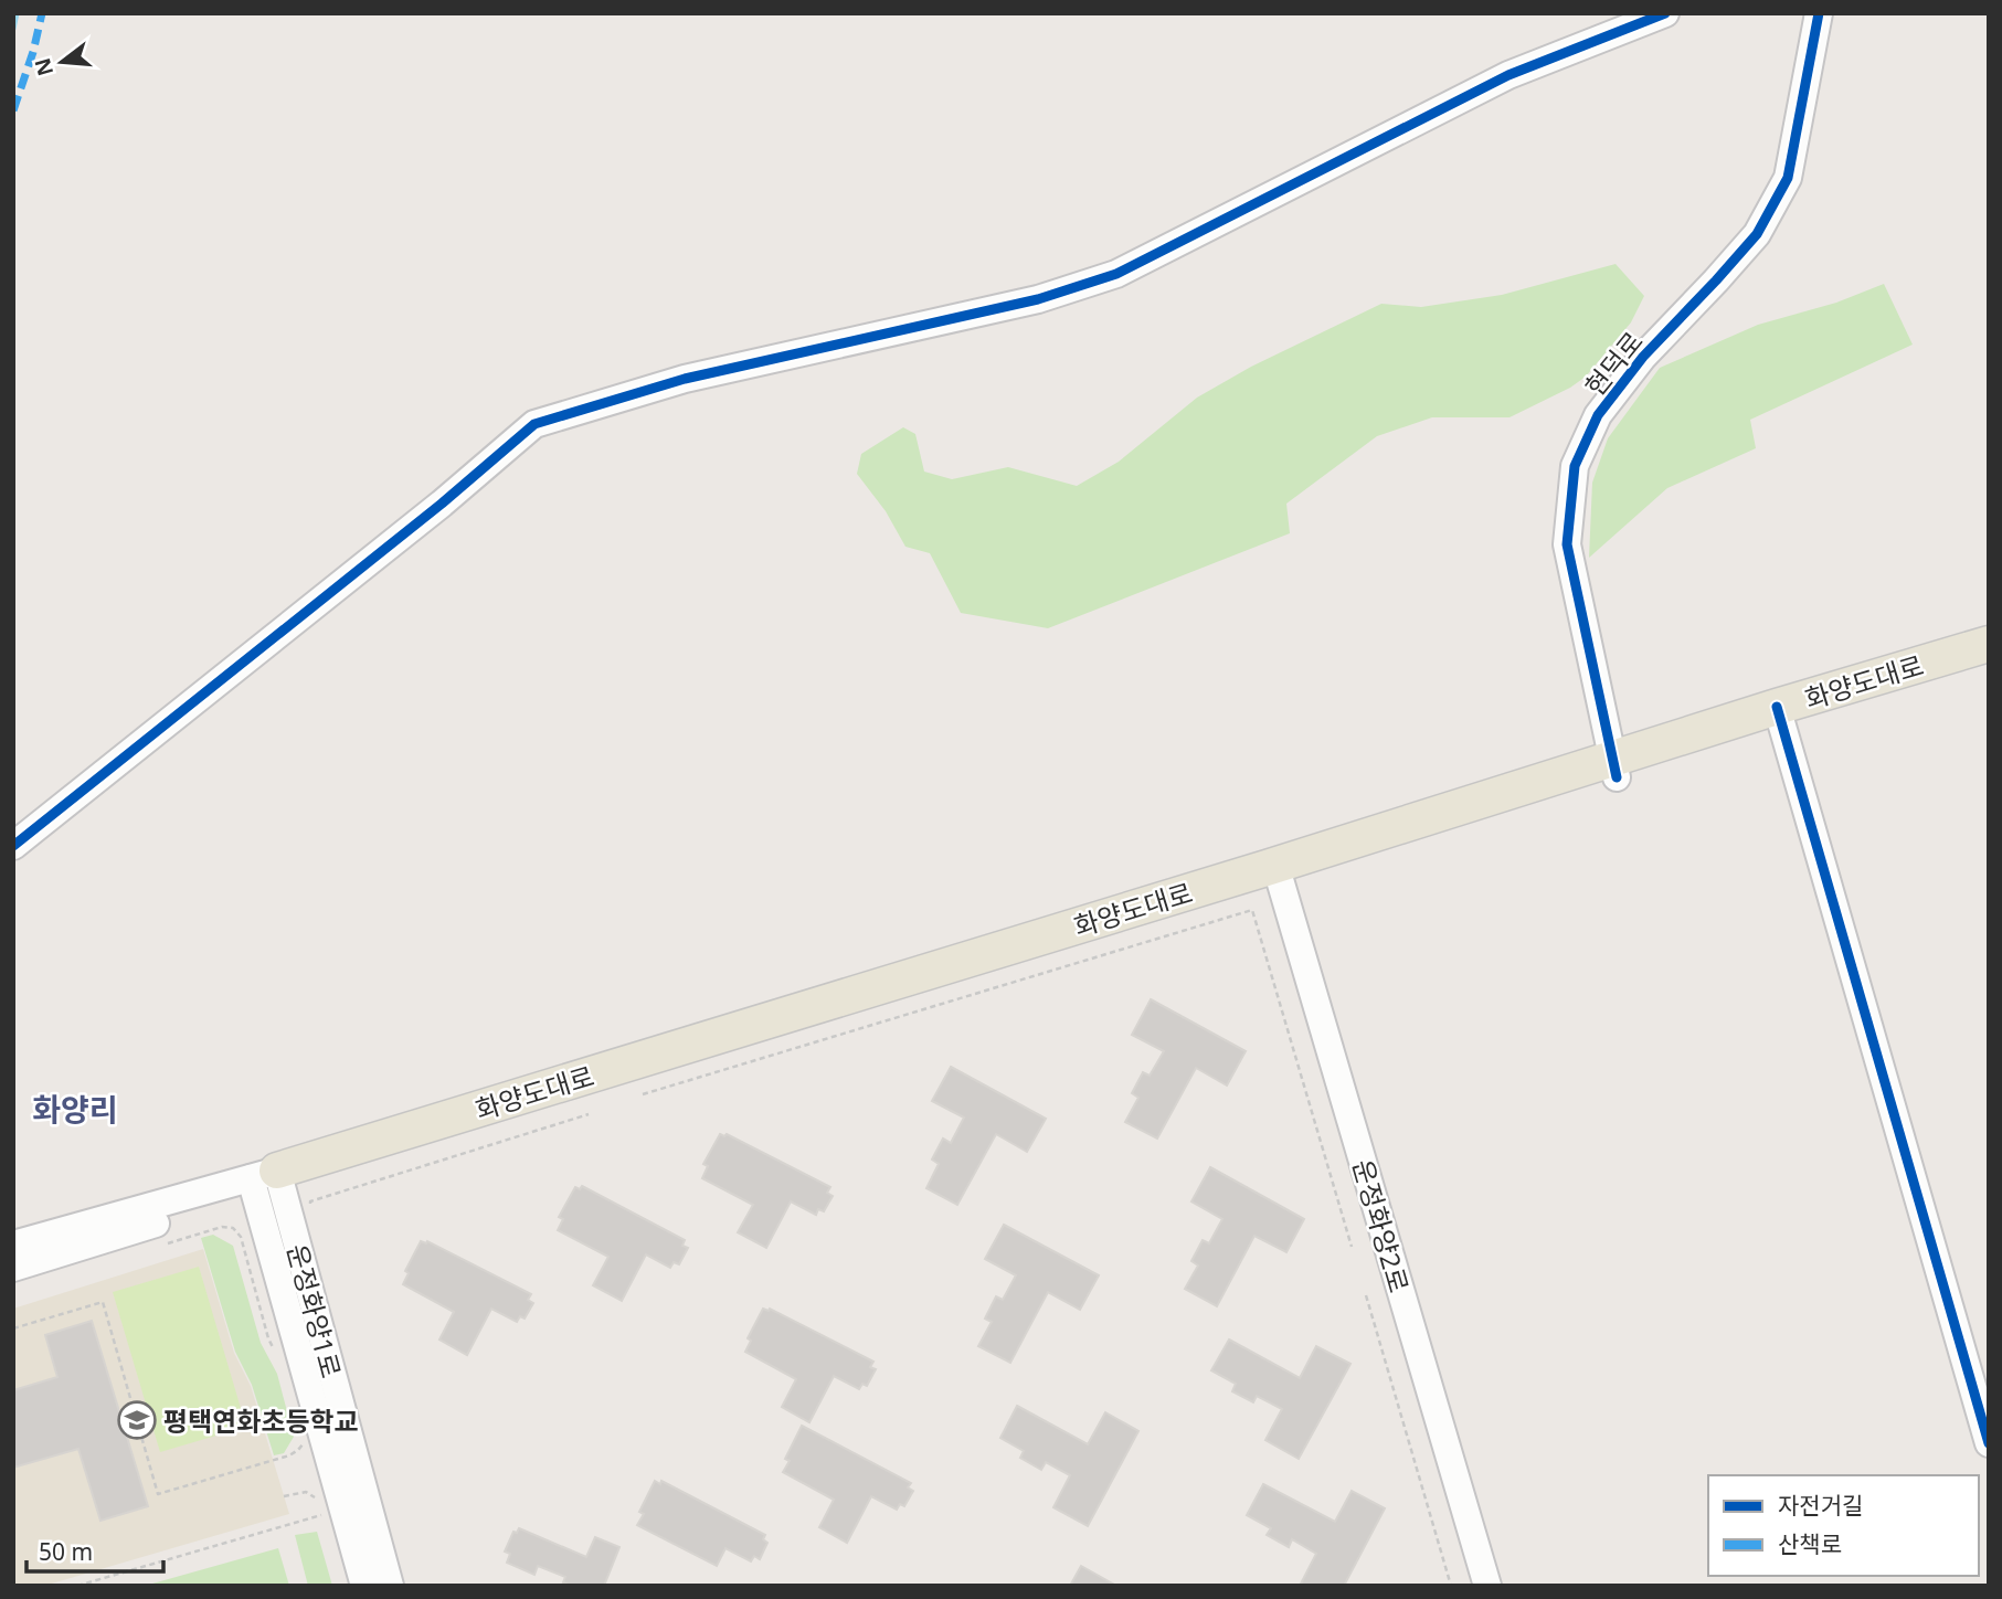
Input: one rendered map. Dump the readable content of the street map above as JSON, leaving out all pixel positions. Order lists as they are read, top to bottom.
{
  "streets": {
    "main road": ["화양도대로"],
    "street": ["현덕로", "운정화양2로", "운정화양1로"]
  },
  "crossings": [
    ["현덕로", "화양도대로"],
    ["화양도대로", "운정화양2로"],
    ["화양도대로", "운정화양1로"]
  ],
  "districts": ["화양리"],
  "places": {
    "school or university": ["평택연화초등학교"]
  },
  "legend": ["자전거길", "산책로"],
  "scale_bar": "50 m",
  "north": "left"
}
